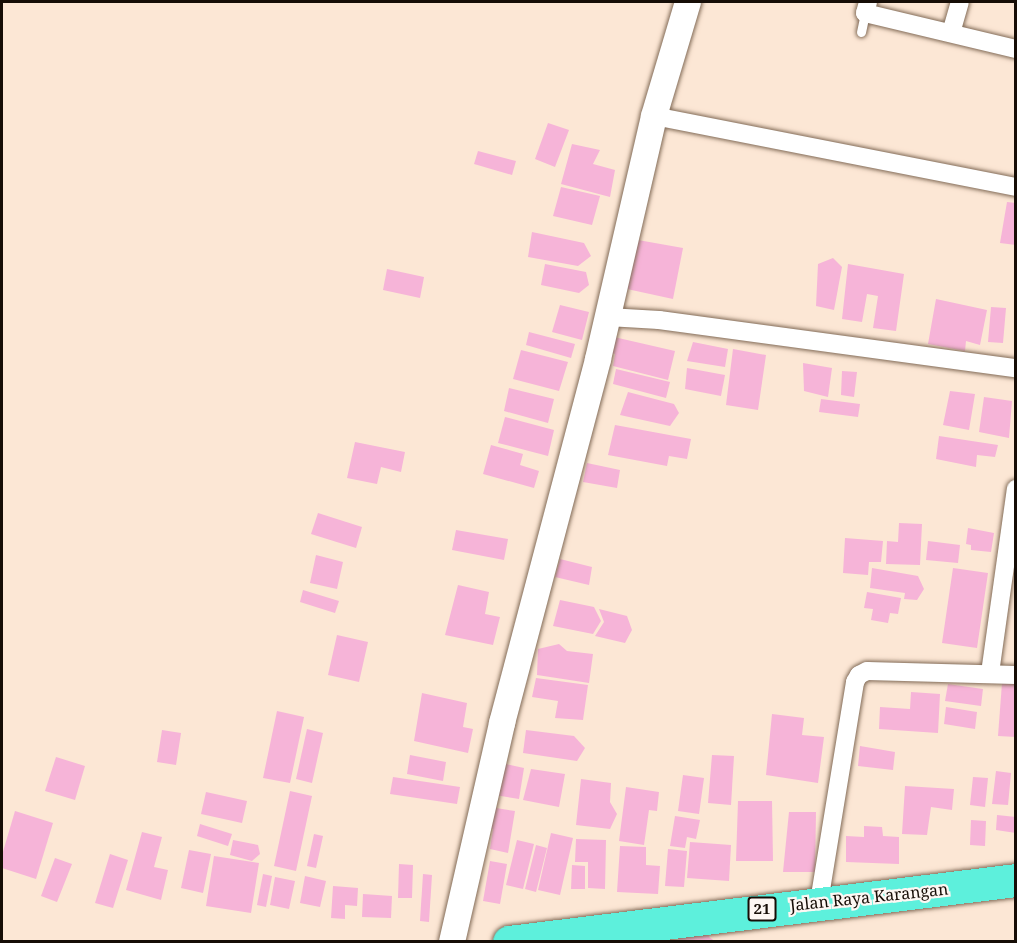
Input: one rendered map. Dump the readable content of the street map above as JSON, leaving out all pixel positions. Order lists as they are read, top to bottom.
{
  "streets": {
    "highway": ["Jalan Raya Karangan", "21"]
  }
}
